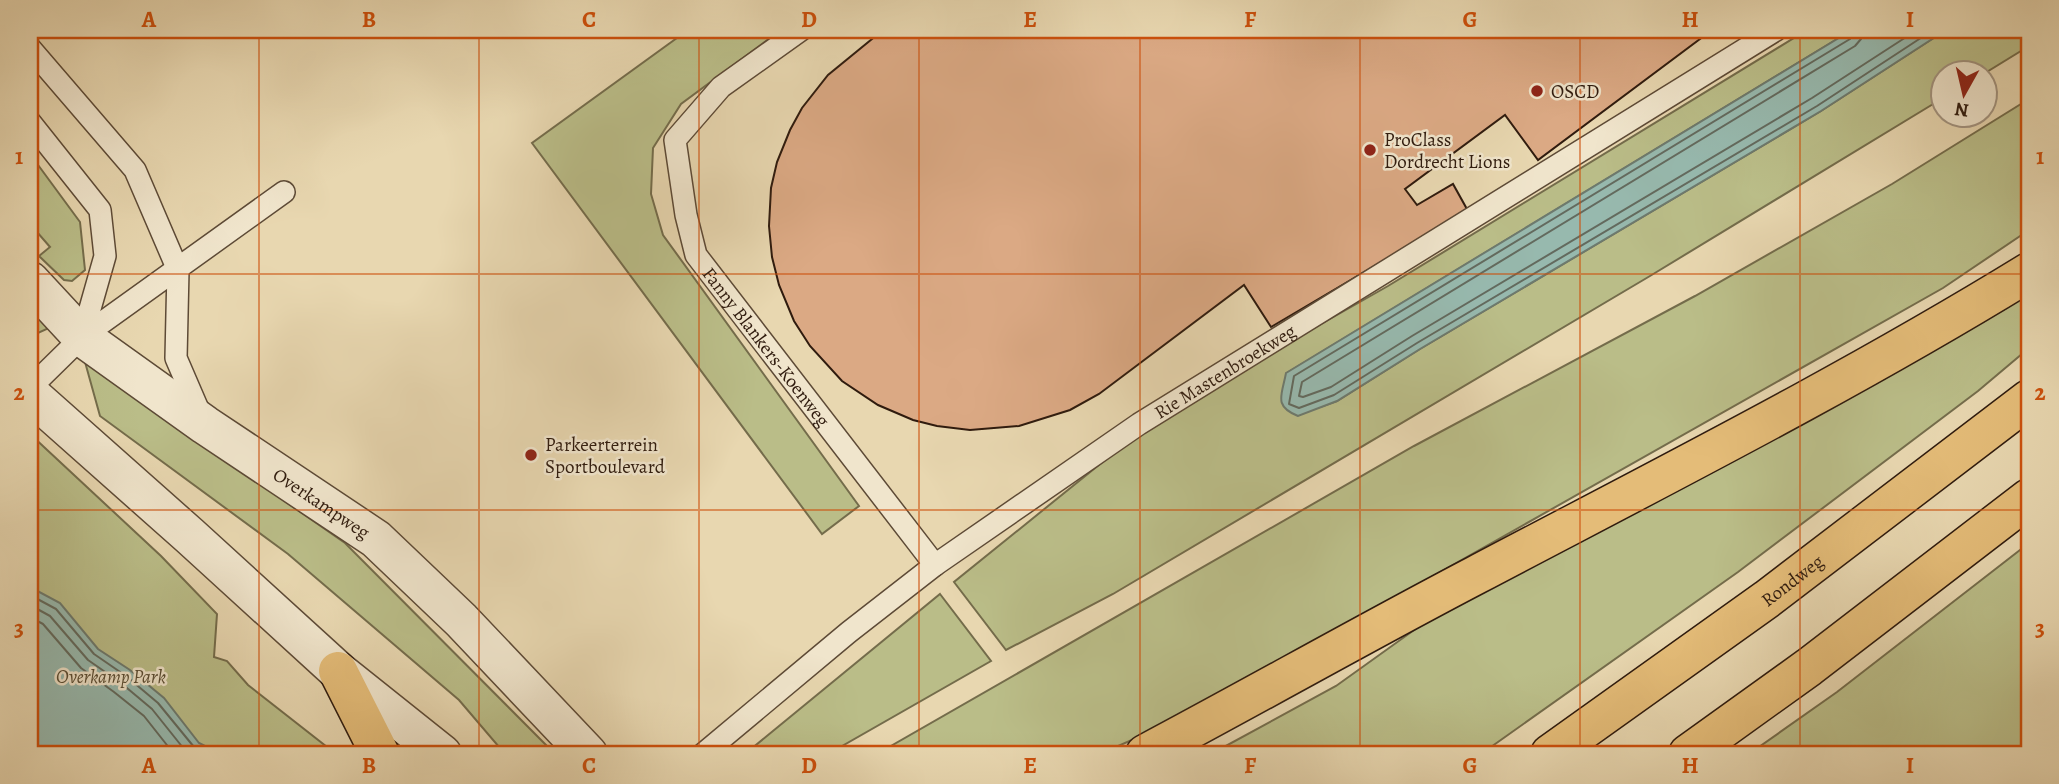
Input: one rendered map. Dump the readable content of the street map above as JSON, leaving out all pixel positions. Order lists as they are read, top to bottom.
{
  "streets": {
    "highway": ["Rondweg"],
    "street": ["Overkampweg"],
    "lane": ["Fanny Blankers-Koenweg", "Rie Mastenbroekweg"]
  },
  "crossings": [
    ["Fanny Blankers-Koenweg", "Rie Mastenbroekweg"]
  ],
  "parks": ["Overkamp Park"],
  "places": ["OSCD", "ProClass Dordrecht Lions", "Parkeerterrein Sportboulevard"],
  "north": "bottom",
  "grid": {
    "columns": [
      "A",
      "B",
      "C",
      "D",
      "E",
      "F",
      "G",
      "H",
      "I"
    ],
    "rows": ["1", "2", "3"]
  }
}
